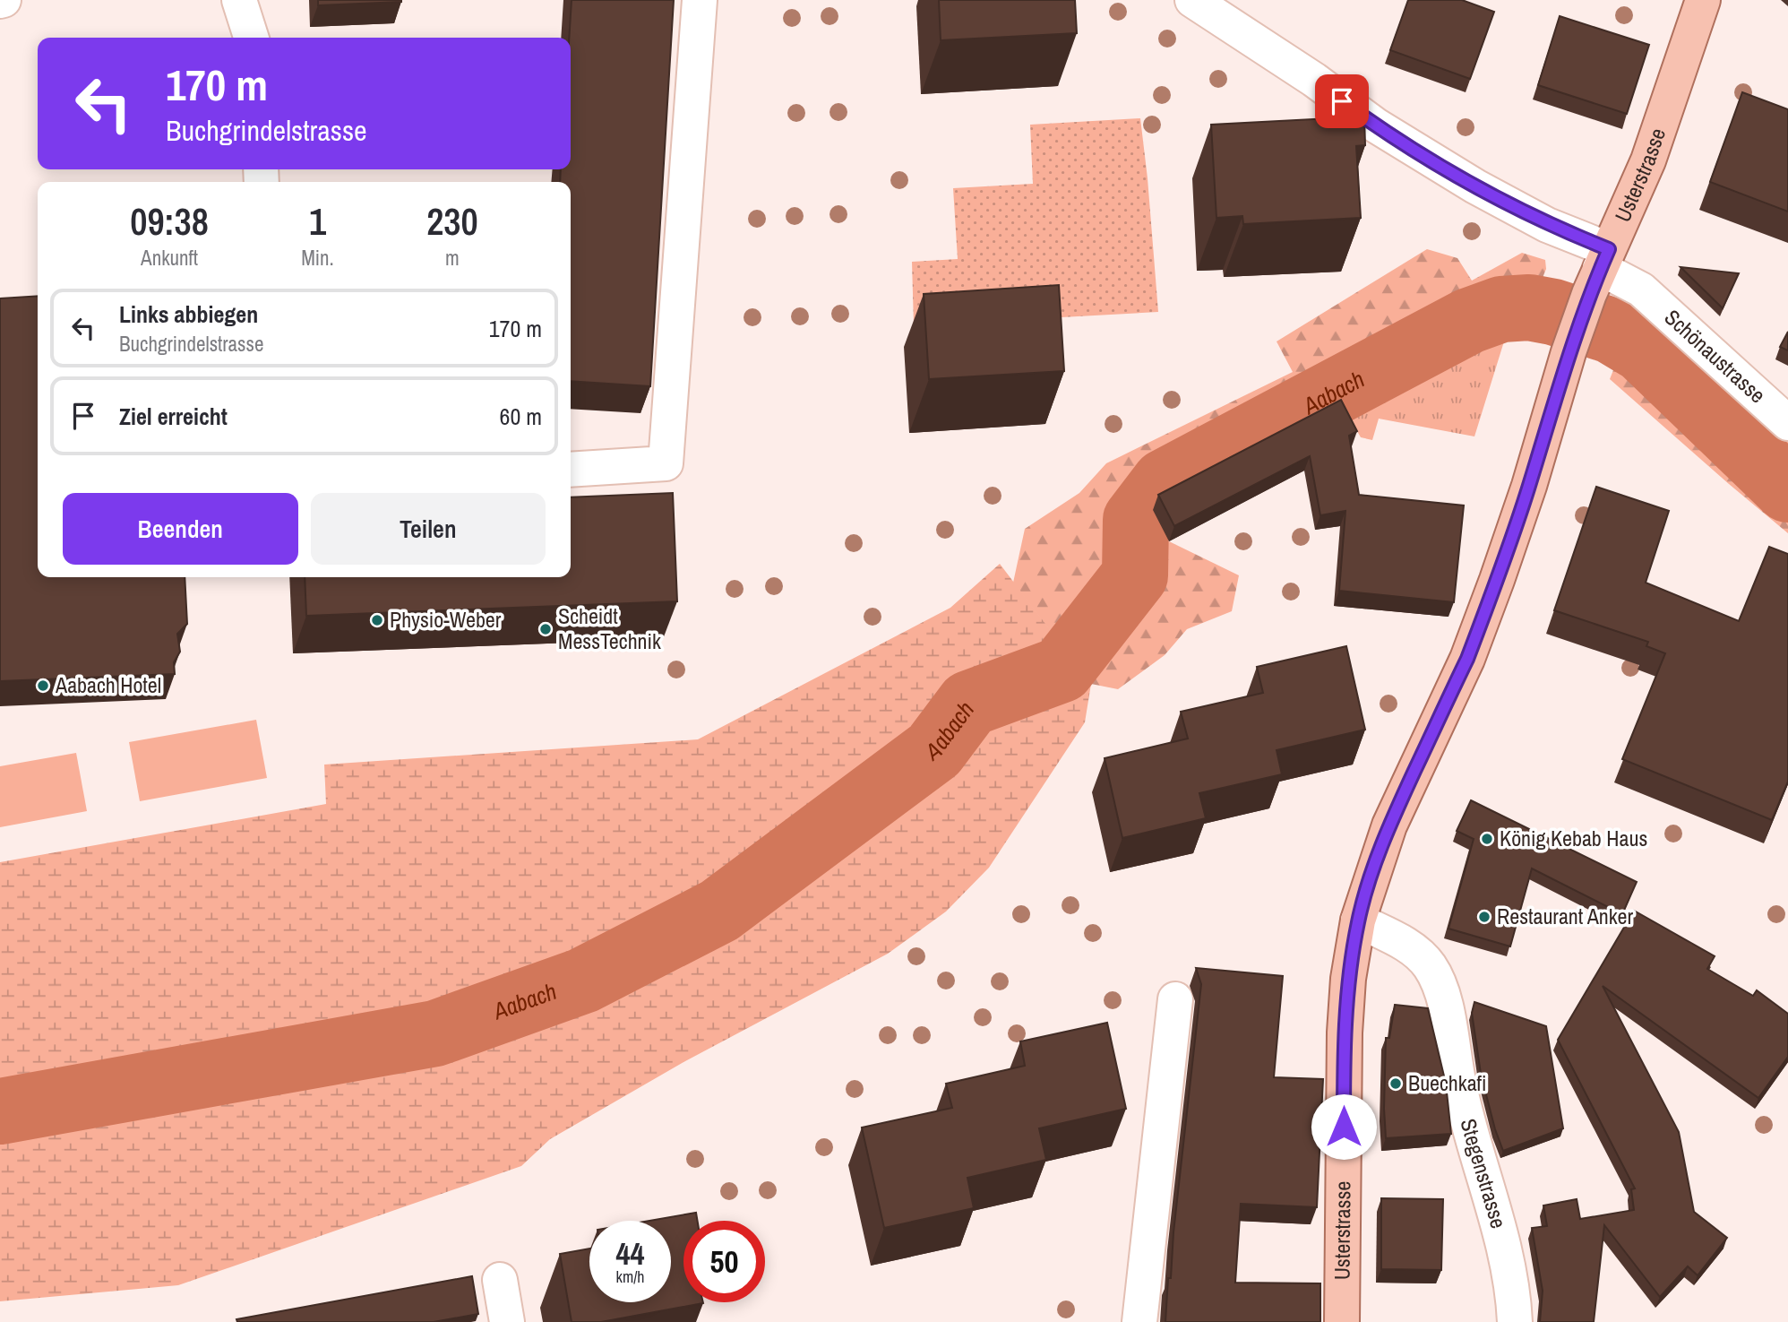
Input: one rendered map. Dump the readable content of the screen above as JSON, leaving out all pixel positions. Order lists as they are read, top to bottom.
{
  "streets": {
    "main road": ["Usterstrasse"],
    "street": ["Schönaustrasse", "Stegenstrasse"]
  },
  "crossings": [
    ["Usterstrasse", "Schönaustrasse"],
    ["Usterstrasse", "Stegenstrasse"]
  ],
  "water": ["Aabach"],
  "places": [
    "Physio-Weber",
    "Scheidt MessTechnik",
    "Aabach Hotel",
    "König Kebab Haus",
    "Restaurant Anker",
    "Buechkafi"
  ],
  "page": {
    "turn": ["170 m", "Buchgrindelstrasse"],
    "eta": [
      "09:38",
      "Ankunft",
      "1",
      "Min.",
      "230",
      "m"
    ],
    "list": [
      {
        "name": "Links abbiegen",
        "note": "Buchgrindelstrasse",
        "value": "170 m"
      },
      {
        "name": "Ziel erreicht",
        "value": "60 m"
      }
    ],
    "buttons": ["Beenden", "Teilen"],
    "speed": "44 km/h",
    "limit": "50"
  }
}
